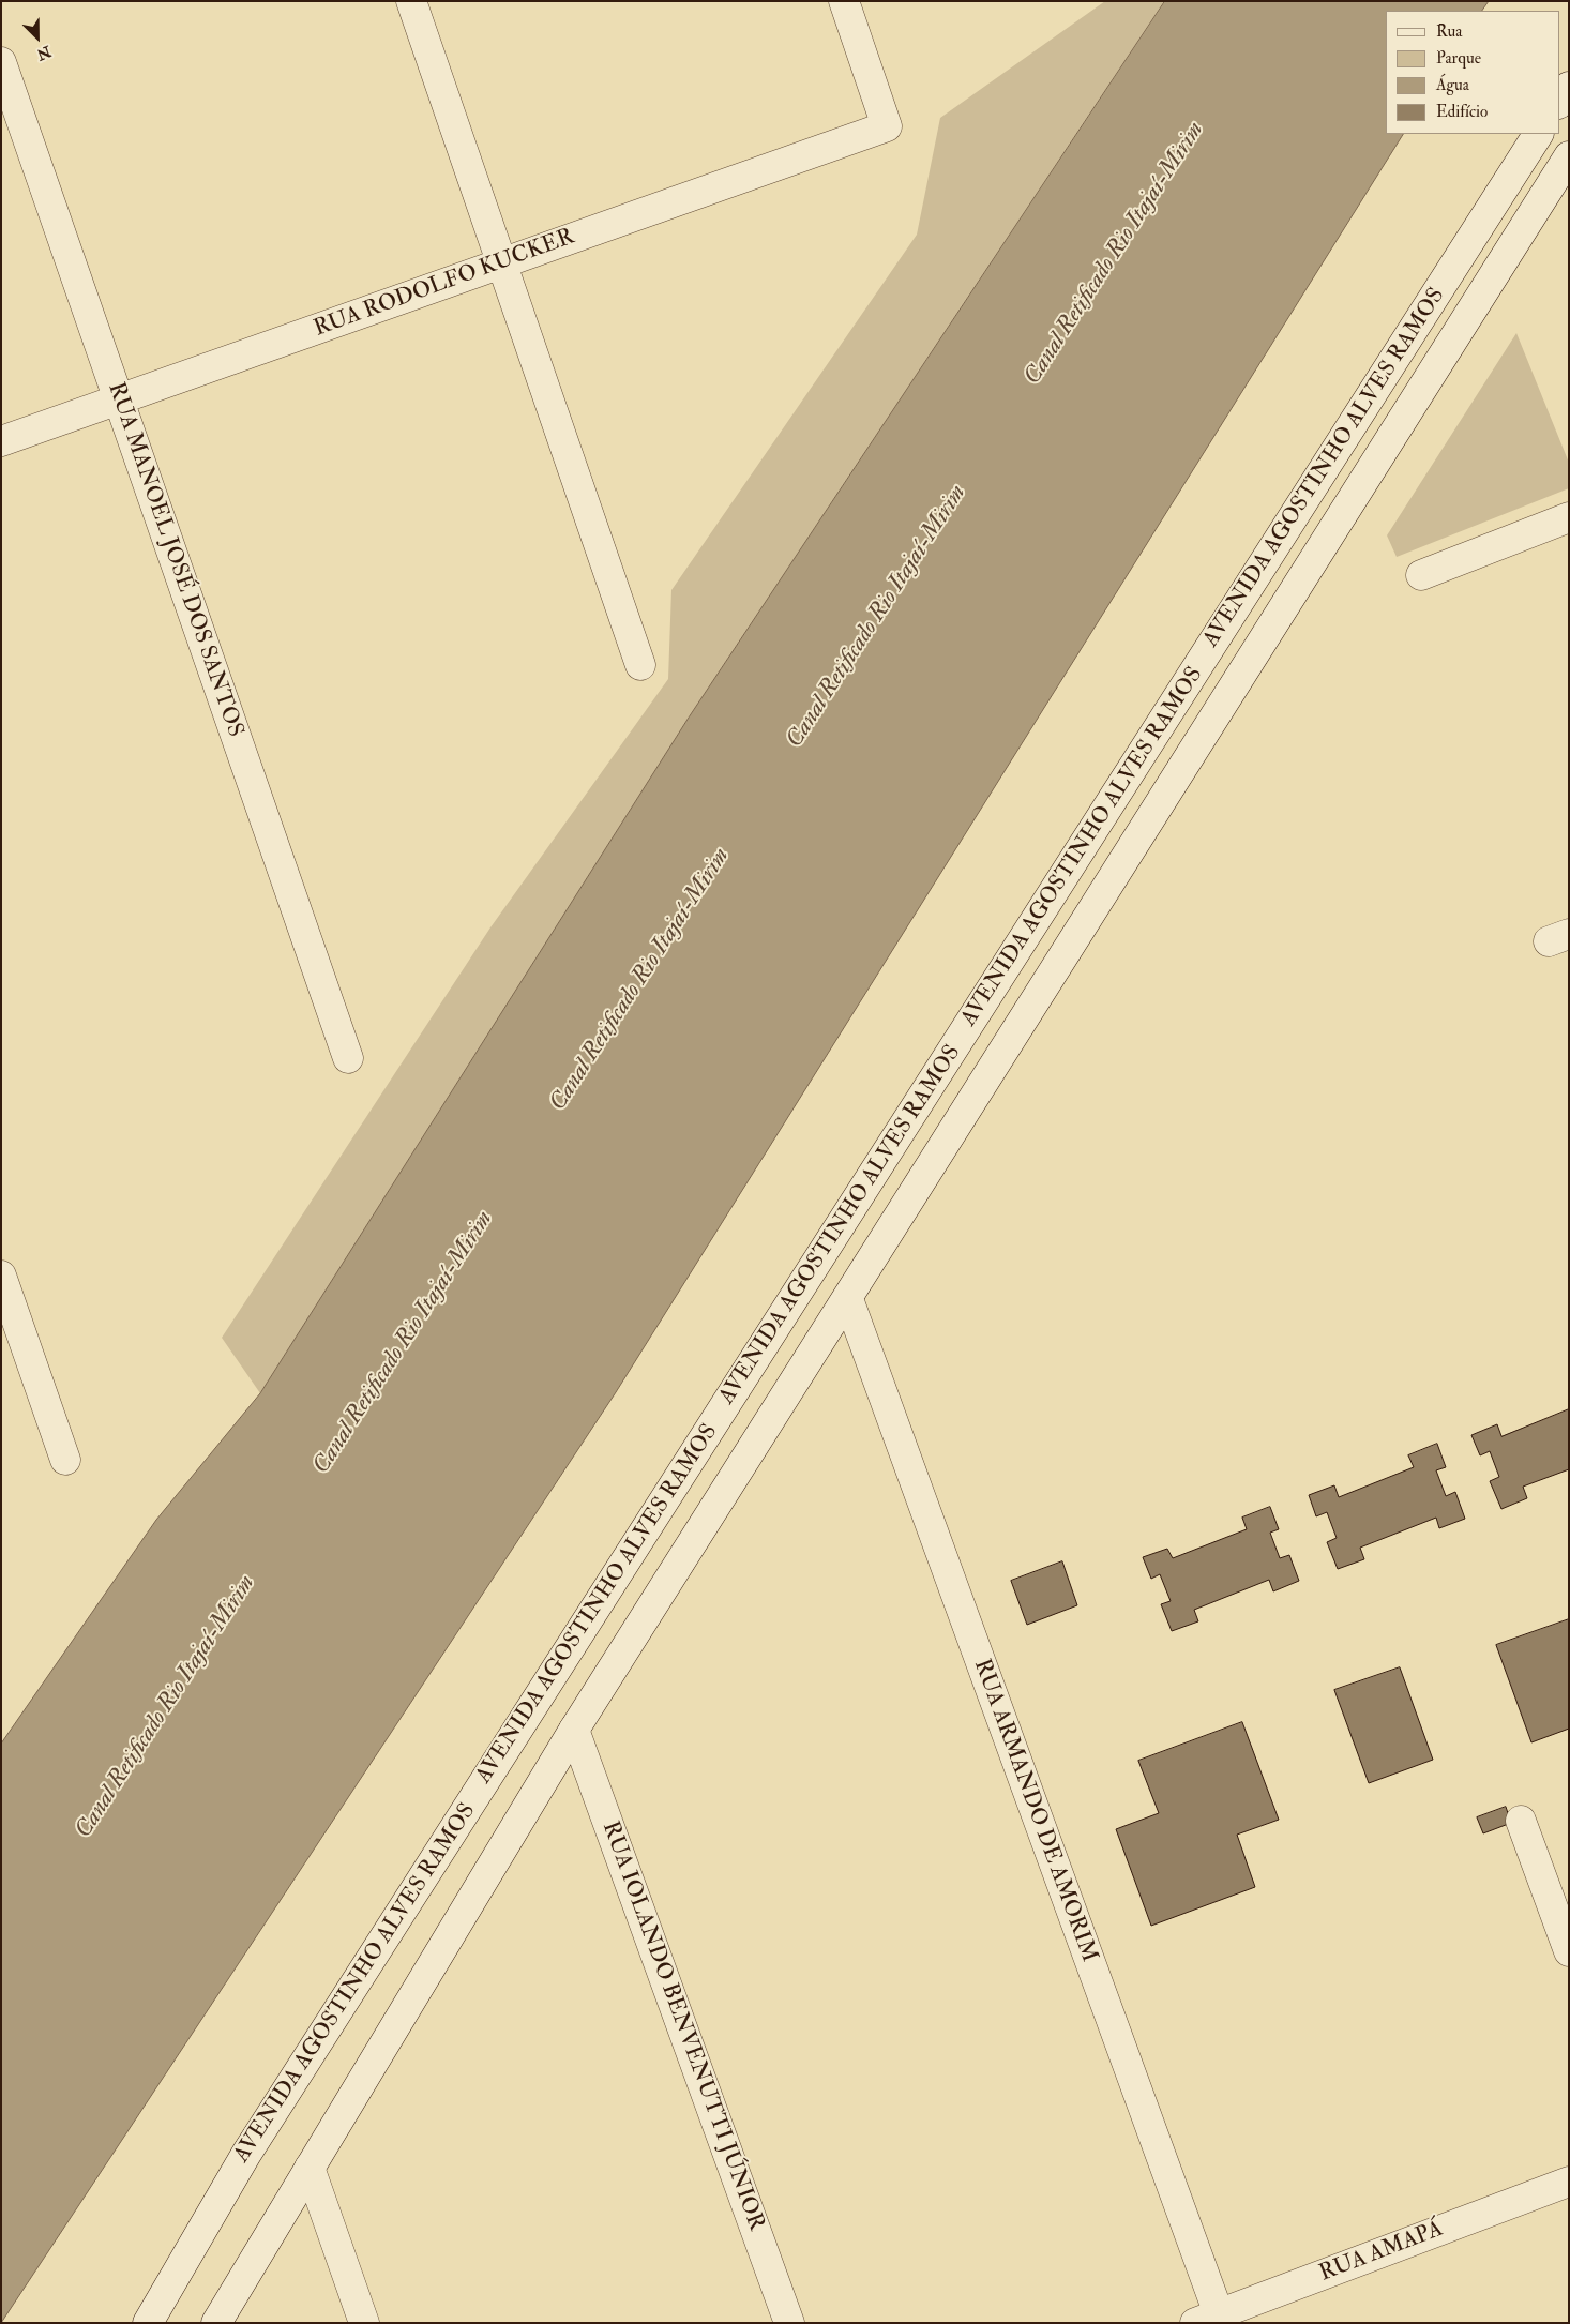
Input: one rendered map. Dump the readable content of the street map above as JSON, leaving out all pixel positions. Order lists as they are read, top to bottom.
{
  "streets": {
    "street": [
      "RUA RODOLFO KUCKER",
      "AVENIDA AGOSTINHO ALVES RAMOS",
      "RUA MANOEL JOSÉ DOS SANTOS",
      "RUA ARMANDO DE AMORIM",
      "RUA IOLANDO BENVENUTTI JÚNIOR",
      "RUA AMAPÁ"
    ]
  },
  "crossings": [
    ["RUA RODOLFO KUCKER", "RUA MANOEL JOSÉ DOS SANTOS"],
    ["AVENIDA AGOSTINHO ALVES RAMOS", "RUA ARMANDO DE AMORIM"],
    ["AVENIDA AGOSTINHO ALVES RAMOS", "RUA IOLANDO BENVENUTTI JÚNIOR"],
    ["RUA ARMANDO DE AMORIM", "RUA AMAPÁ"]
  ],
  "water": ["Canal Retificado Rio Itajaí-Mirim"],
  "legend": [
    "Rua",
    "Parque",
    "Água",
    "Edifício"
  ],
  "north": "bottom right"
}
